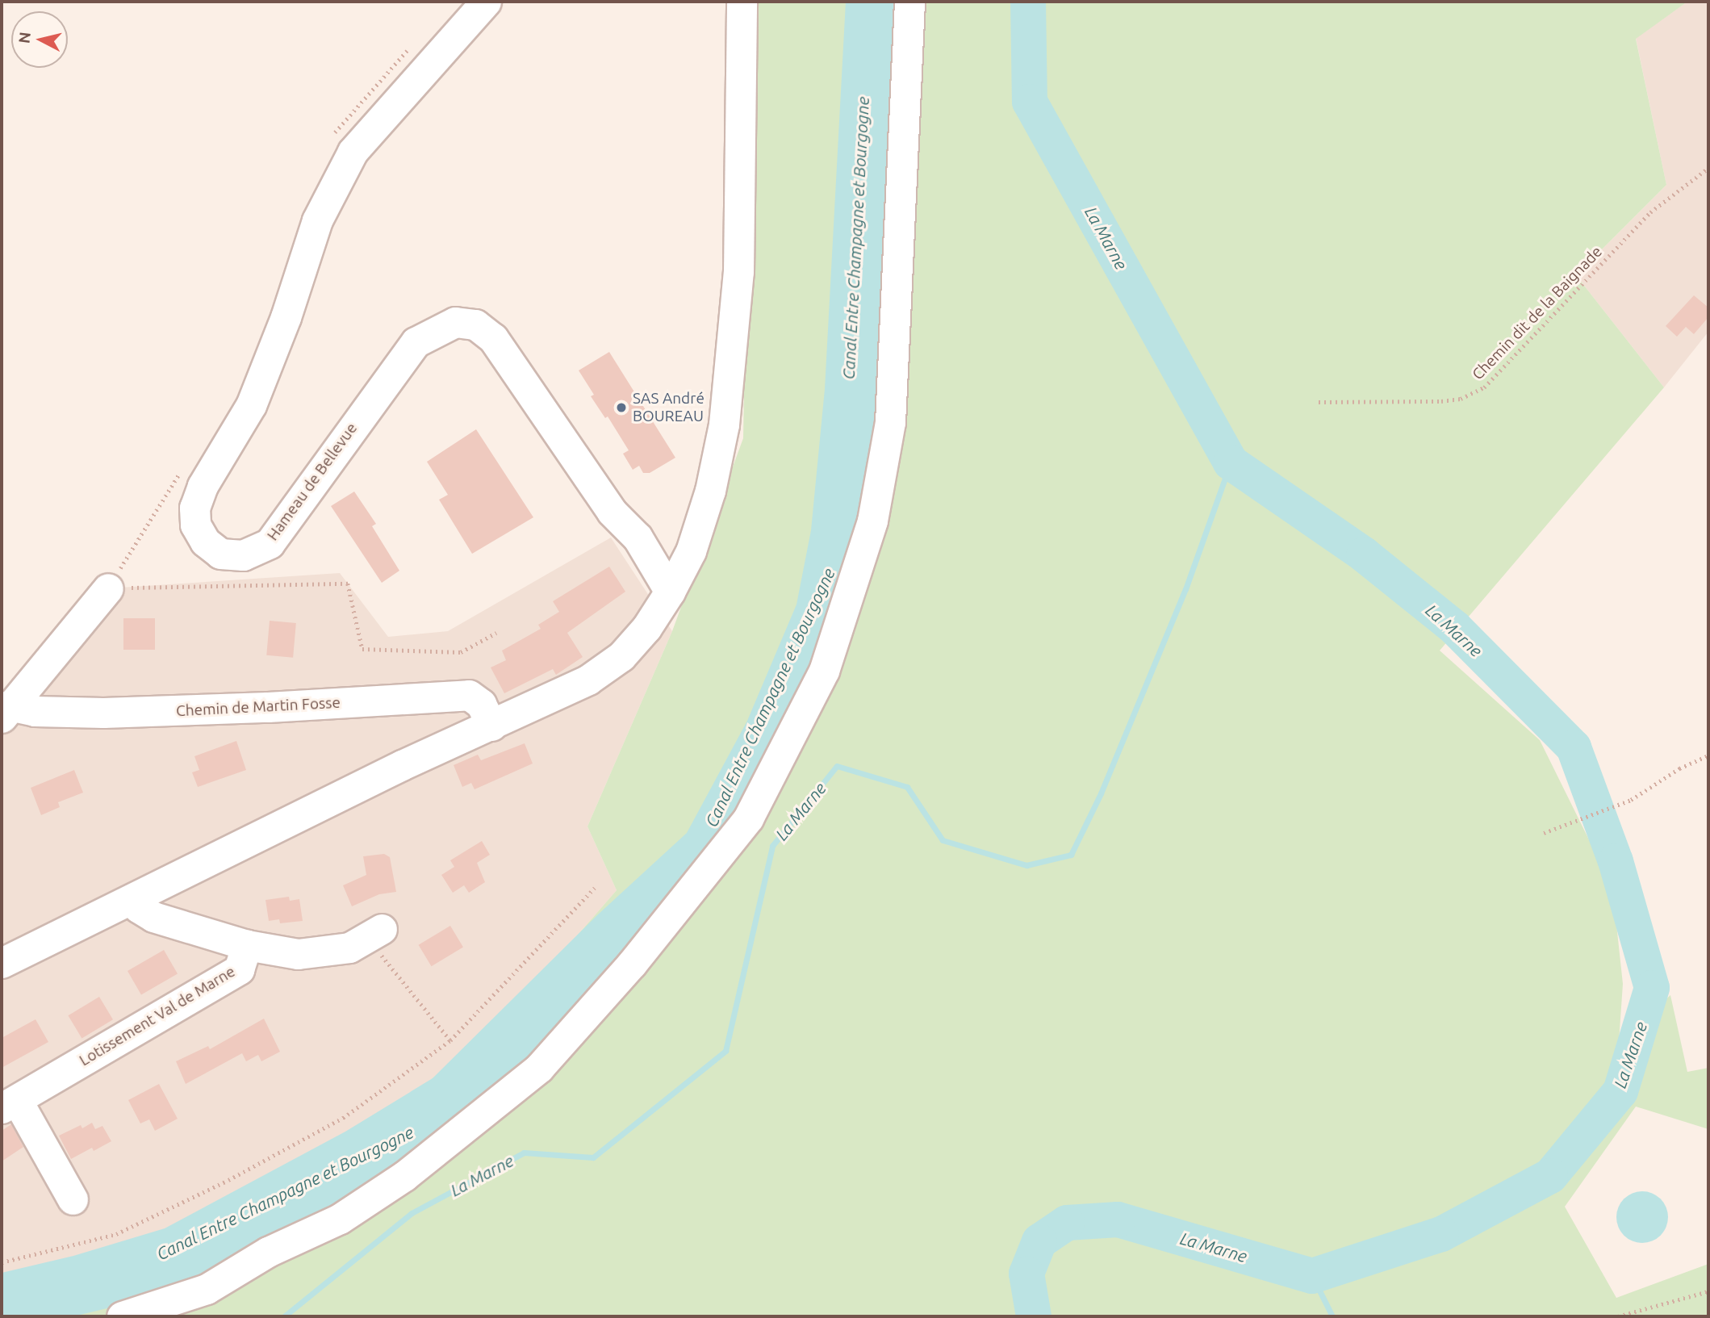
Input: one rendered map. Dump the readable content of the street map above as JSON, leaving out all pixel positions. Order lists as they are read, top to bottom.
{
  "streets": {
    "street": ["Hameau de Bellevue", "Chemin de Martin Fosse", "Lotissement Val de Marne"],
    "path": ["Chemin dit de la Baignade"]
  },
  "water": ["Canal Entre Champagne et Bourgogne", "La Marne"],
  "places": ["SAS André BOUREAU"],
  "north": "left"
}
